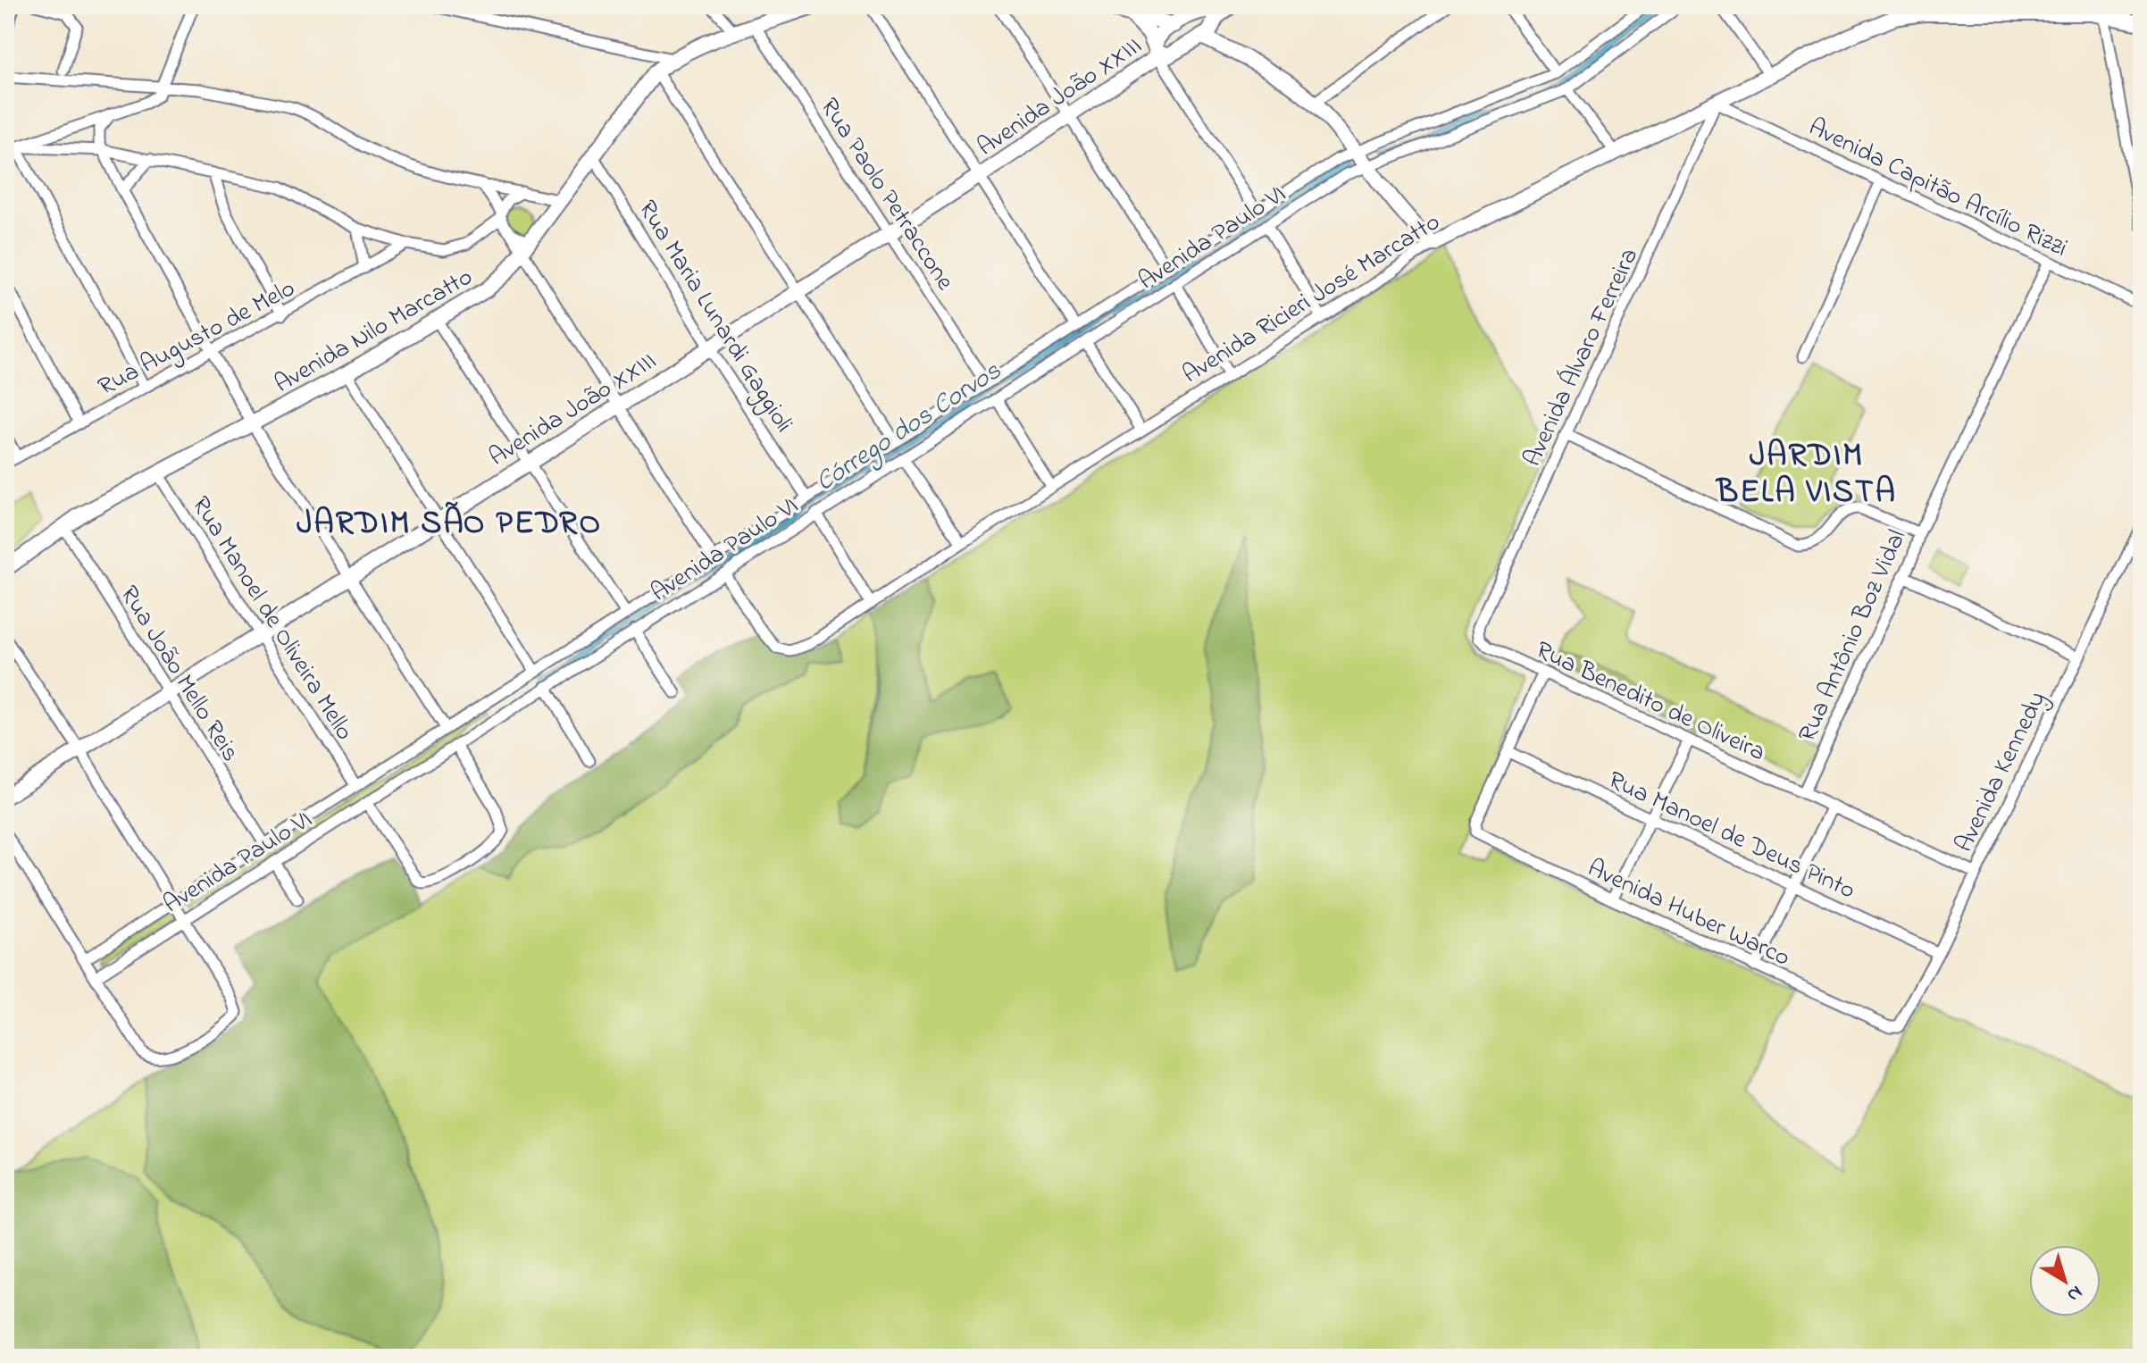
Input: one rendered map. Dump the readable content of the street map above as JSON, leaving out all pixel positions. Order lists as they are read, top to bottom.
{
  "streets": {
    "street": [
      "Avenida João XXIII",
      "Avenida Capitão Arcílio Rizzi",
      "Rua Paolo Petraccone",
      "Avenida Paulo VI",
      "Avenida Ricieri José Marcatto",
      "Rua Maria Lunardi Gaggioli",
      "Avenida Nilo Marcatto",
      "Rua Augusto de Melo",
      "Avenida Álvaro Ferreira",
      "Rua Manoel de Oliveira Mello",
      "Rua Antônio Boz Vidal",
      "Rua João Mello Reis",
      "Rua Benedito de Oliveira",
      "Avenida Kennedy",
      "Rua Manoel de Deus Pinto",
      "Avenida Huber Warco"
    ]
  },
  "crossings": [
    ["Avenida João XXIII", "Rua Paolo Petraccone"],
    ["Avenida João XXIII", "Rua Maria Lunardi Gaggioli"],
    ["Avenida João XXIII", "Rua Manoel de Oliveira Mello"],
    ["Avenida João XXIII", "Rua João Mello Reis"],
    ["Avenida Capitão Arcílio Rizzi", "Avenida Ricieri José Marcatto"],
    ["Avenida Capitão Arcílio Rizzi", "Avenida Álvaro Ferreira"],
    ["Avenida Capitão Arcílio Rizzi", "Rua Antônio Boz Vidal"],
    ["Rua Paolo Petraccone", "Avenida Paulo VI"],
    ["Rua Paolo Petraccone", "Avenida Nilo Marcatto"],
    ["Avenida Paulo VI", "Avenida Ricieri José Marcatto"],
    ["Avenida Paulo VI", "Rua Maria Lunardi Gaggioli"],
    ["Avenida Paulo VI", "Rua Manoel de Oliveira Mello"],
    ["Avenida Paulo VI", "Rua João Mello Reis"],
    ["Avenida Ricieri José Marcatto", "Avenida Álvaro Ferreira"],
    ["Rua Maria Lunardi Gaggioli", "Avenida Nilo Marcatto"],
    ["Avenida Nilo Marcatto", "Rua Manoel de Oliveira Mello"],
    ["Avenida Nilo Marcatto", "Rua João Mello Reis"],
    ["Avenida Álvaro Ferreira", "Rua Benedito de Oliveira"],
    ["Rua Antônio Boz Vidal", "Rua Benedito de Oliveira"],
    ["Rua Benedito de Oliveira", "Avenida Kennedy"],
    ["Avenida Kennedy", "Rua Manoel de Deus Pinto"],
    ["Avenida Kennedy", "Avenida Huber Warco"],
    ["Rua Manoel de Deus Pinto", "Avenida Huber Warco"]
  ],
  "districts": ["JARDIM BELA VISTA", "JARDIM SÃO PEDRO"],
  "water": ["Córrego dos Corvos"],
  "north": "bottom right"
}
